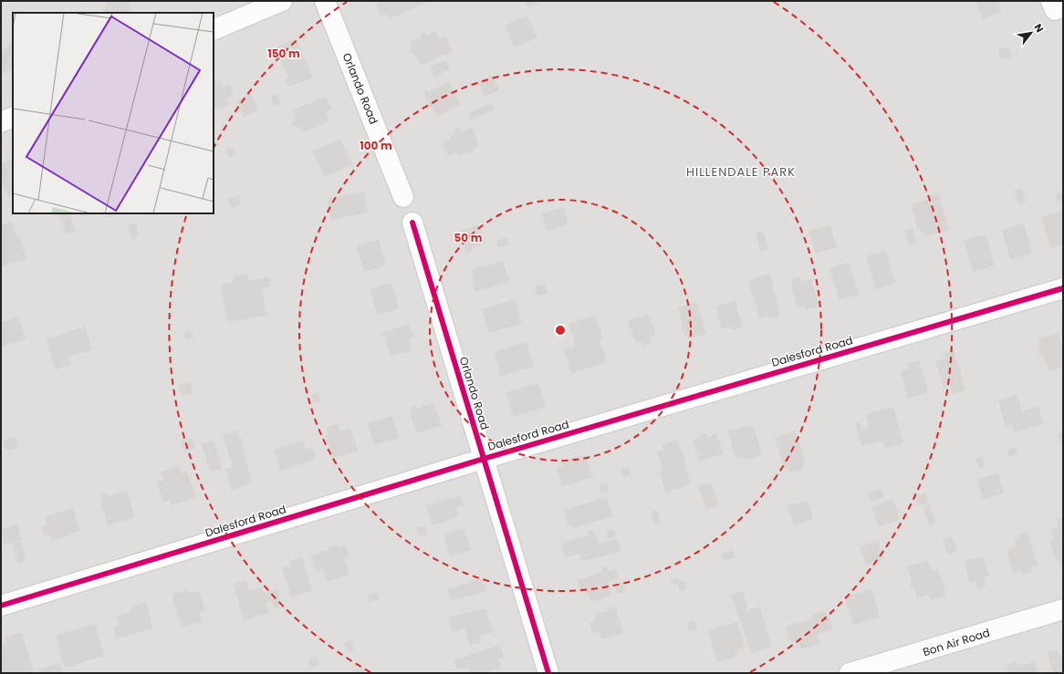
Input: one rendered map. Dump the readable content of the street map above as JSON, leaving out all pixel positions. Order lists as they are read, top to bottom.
{
  "streets": {
    "street": ["Orlando Road", "Dalesford Road", "Bon Air Road"]
  },
  "crossings": [
    ["Orlando Road", "Dalesford Road"]
  ],
  "districts": ["HILLENDALE PARK"],
  "north": "top right",
  "rings": ["150 m", "100 m", "50 m"]
}
